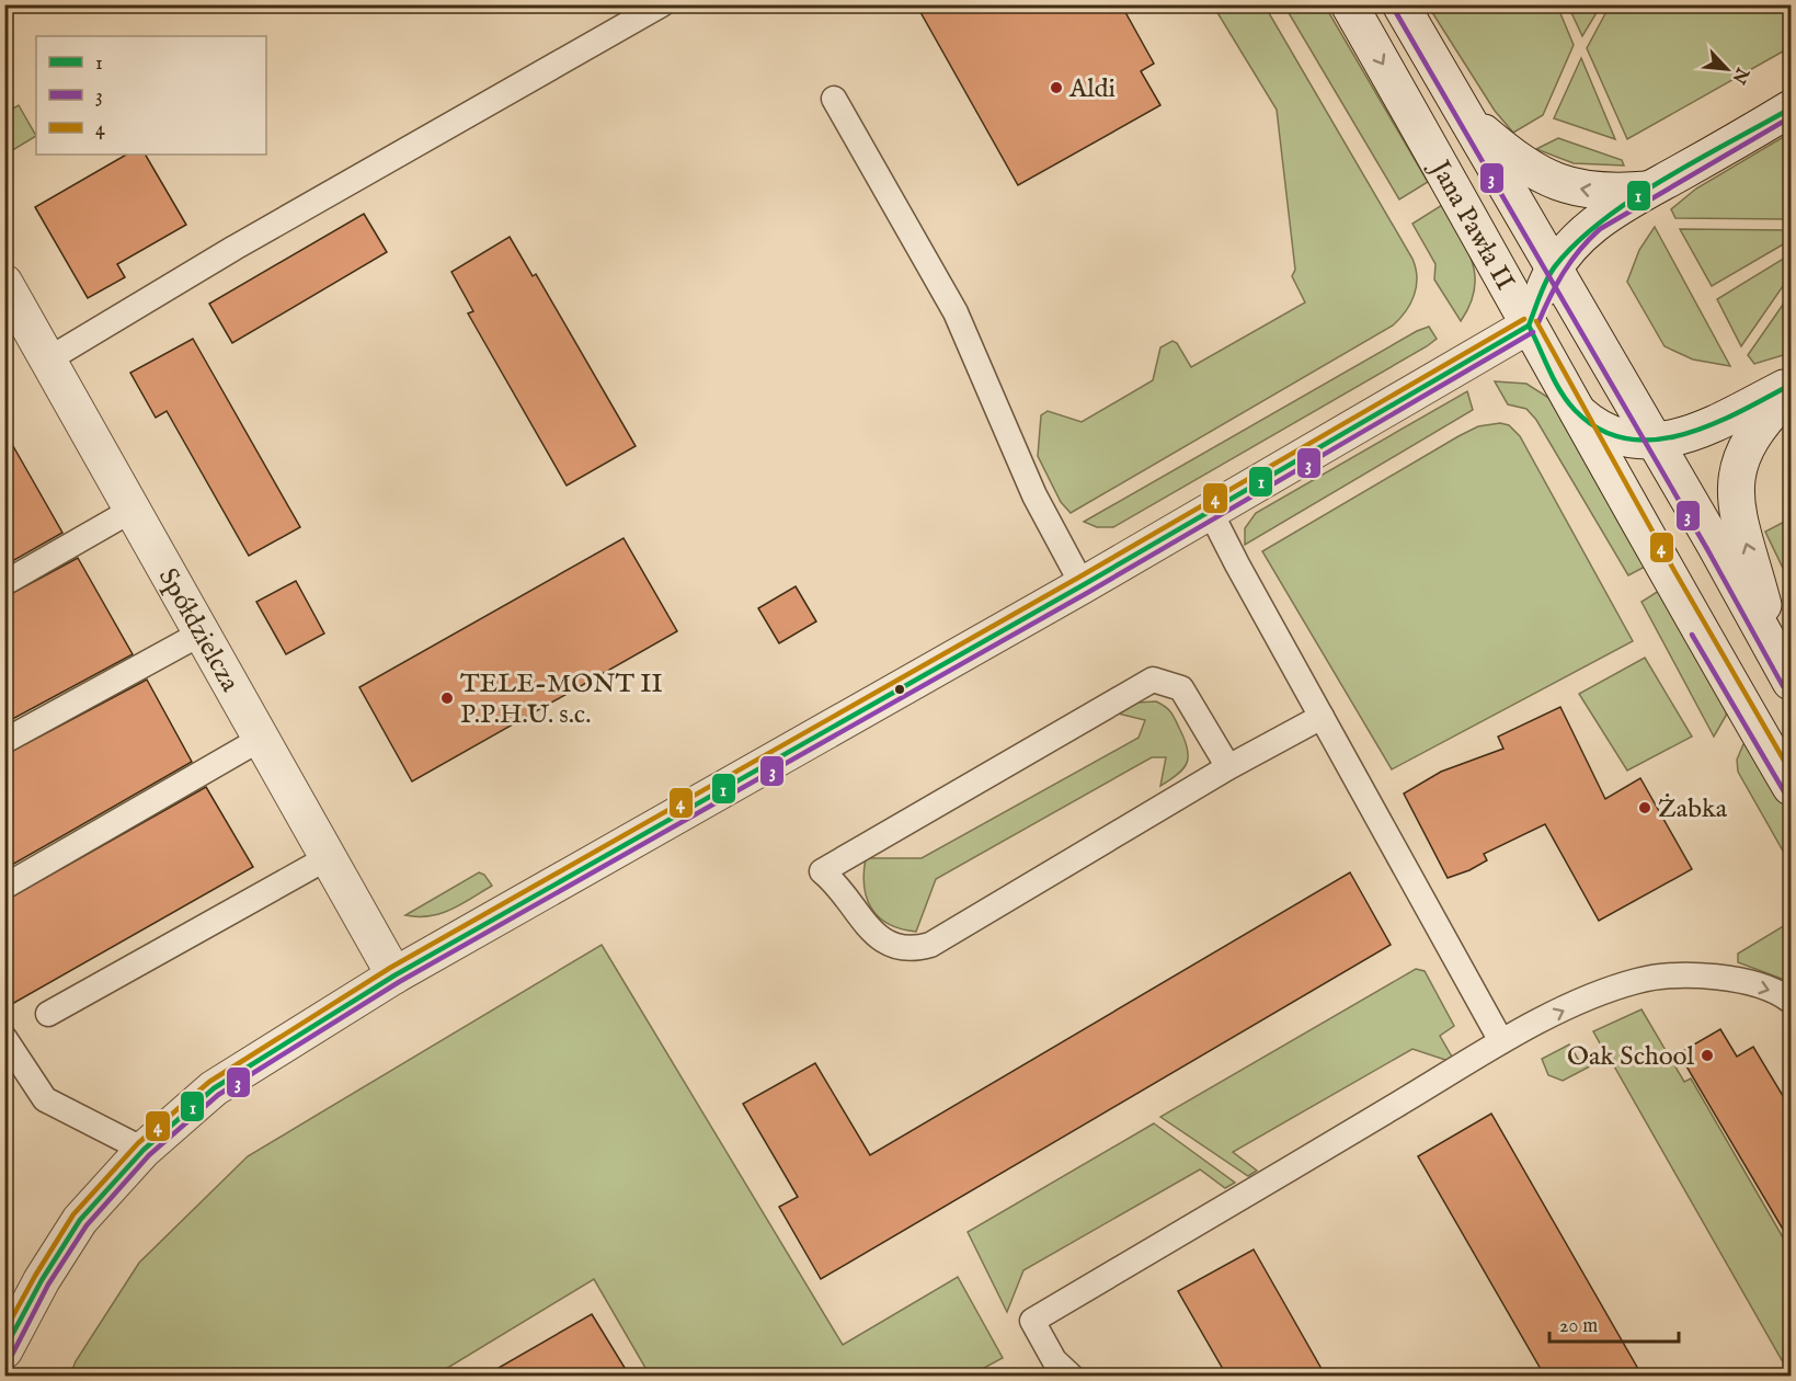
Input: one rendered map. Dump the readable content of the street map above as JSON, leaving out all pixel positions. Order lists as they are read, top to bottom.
{
  "streets": {
    "street": ["Jana Pawła II", "Spółdzielcza"]
  },
  "places": [
    "Aldi",
    "TELE-MONT II P.P.H.U. s.c.",
    "Żabka",
    "Oak School"
  ],
  "lines": ["transit line 3", "transit line 1", "transit line 4"],
  "legend": ["1", "3", "4"],
  "scale_bar": "20 m",
  "north": "bottom right"
}
